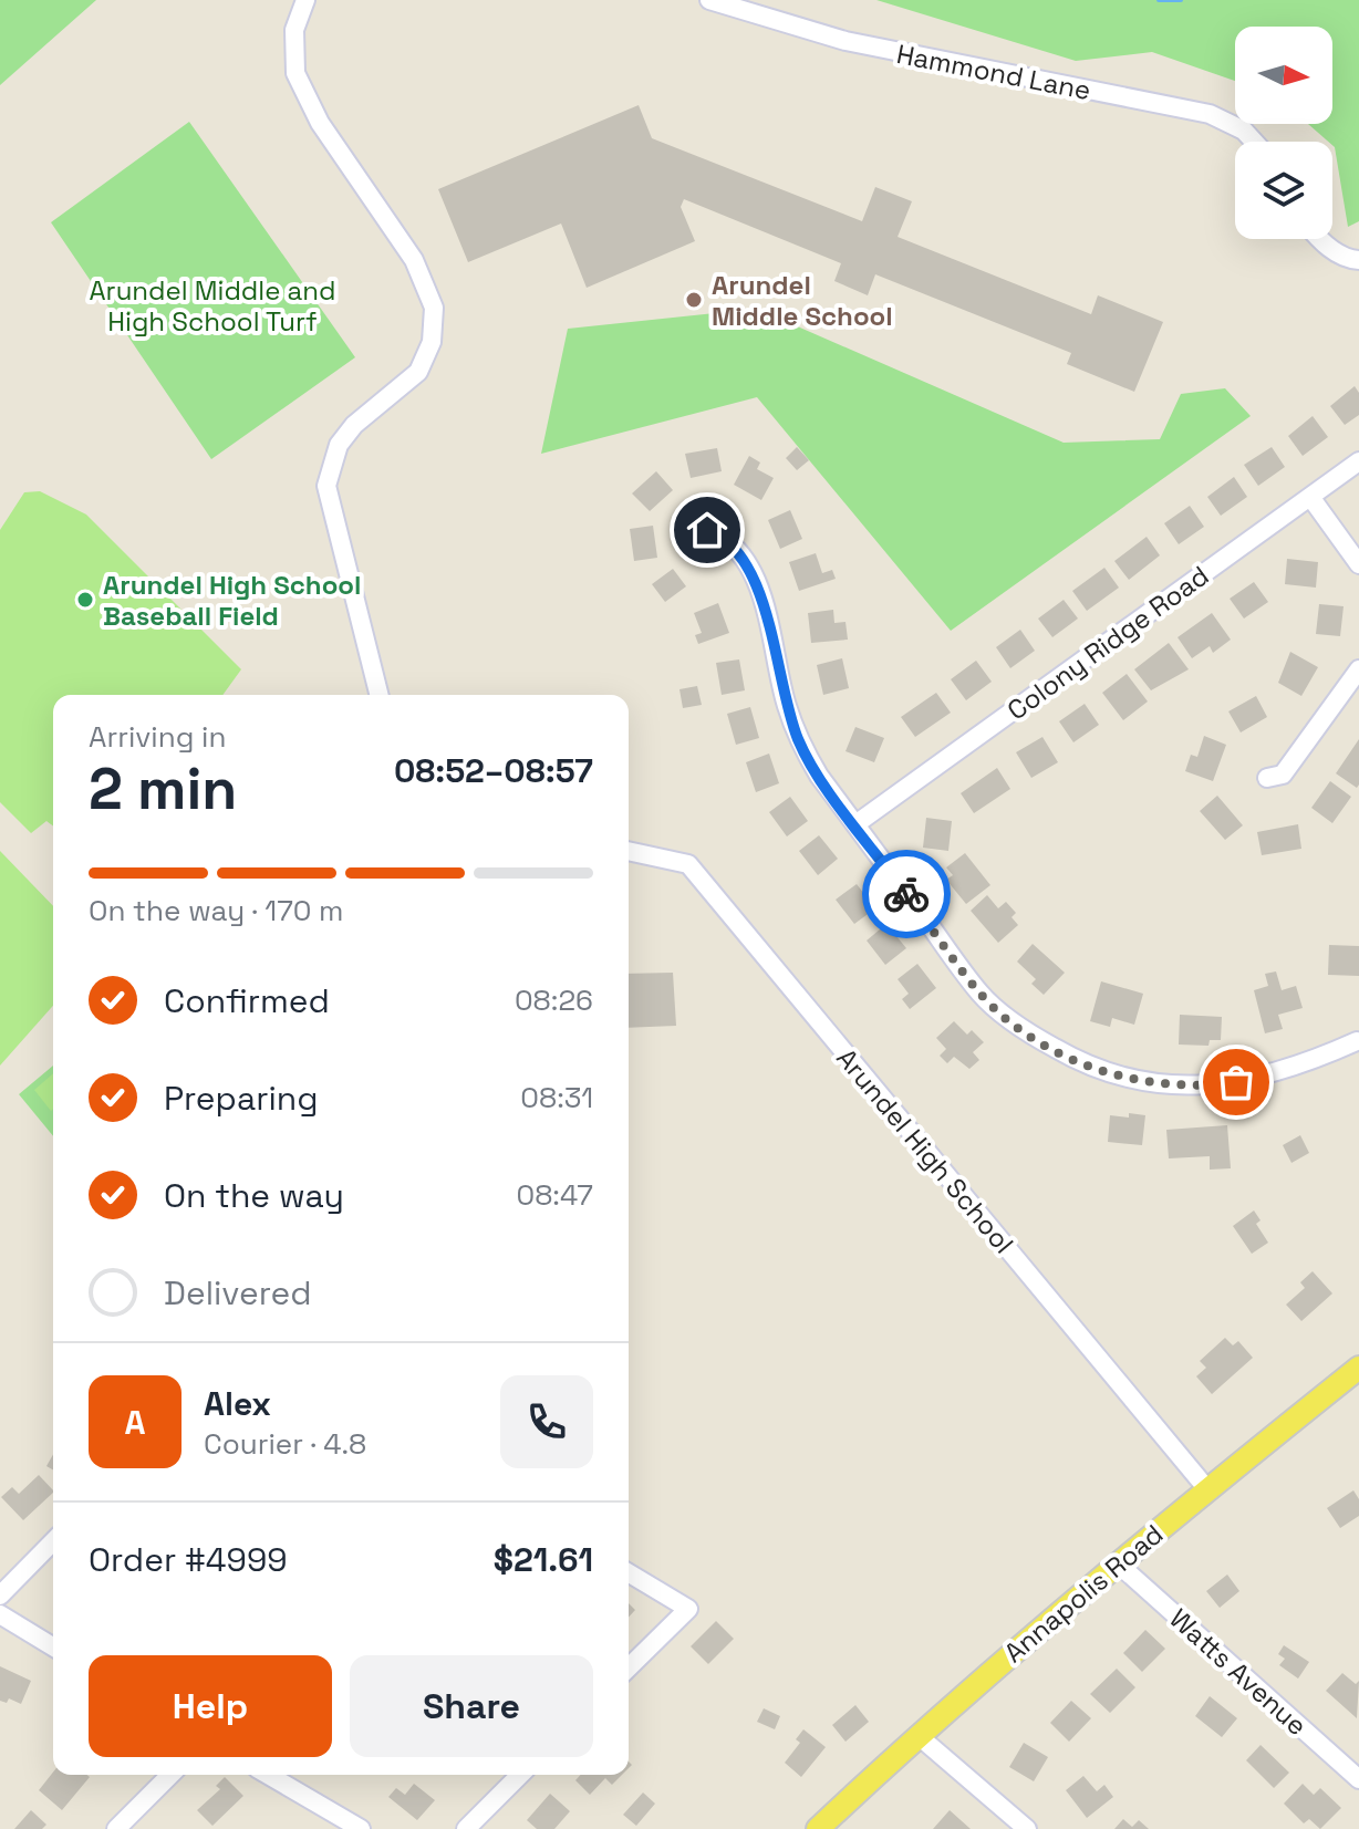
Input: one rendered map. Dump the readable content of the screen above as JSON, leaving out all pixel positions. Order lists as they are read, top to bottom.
{
  "streets": {
    "main road": ["Annapolis Road"],
    "street": [
      "Hammond Lane",
      "Colony Ridge Road",
      "Arundel High School",
      "Watts Avenue"
    ]
  },
  "crossings": [
    ["Arundel High School", "Annapolis Road"],
    ["Annapolis Road", "Watts Avenue"]
  ],
  "parks": ["Arundel Middle and High School Turf"],
  "places": ["Arundel Middle School", "Arundel High School Baseball Field"],
  "north": "right",
  "page": {
    "heading": ["2 min", "Arriving in", "08:52–08:57"],
    "panel": [
      "Alex",
      "Courier · 4.8",
      "Order #4999",
      "$21.61"
    ],
    "bar": "On the way · 170 m",
    "list": [
      ["Confirmed", "08:26"],
      ["Preparing", "08:31"],
      ["On the way", "08:47"],
      "Delivered"
    ],
    "round": "A",
    "buttons": ["Help", "Share"]
  }
}
